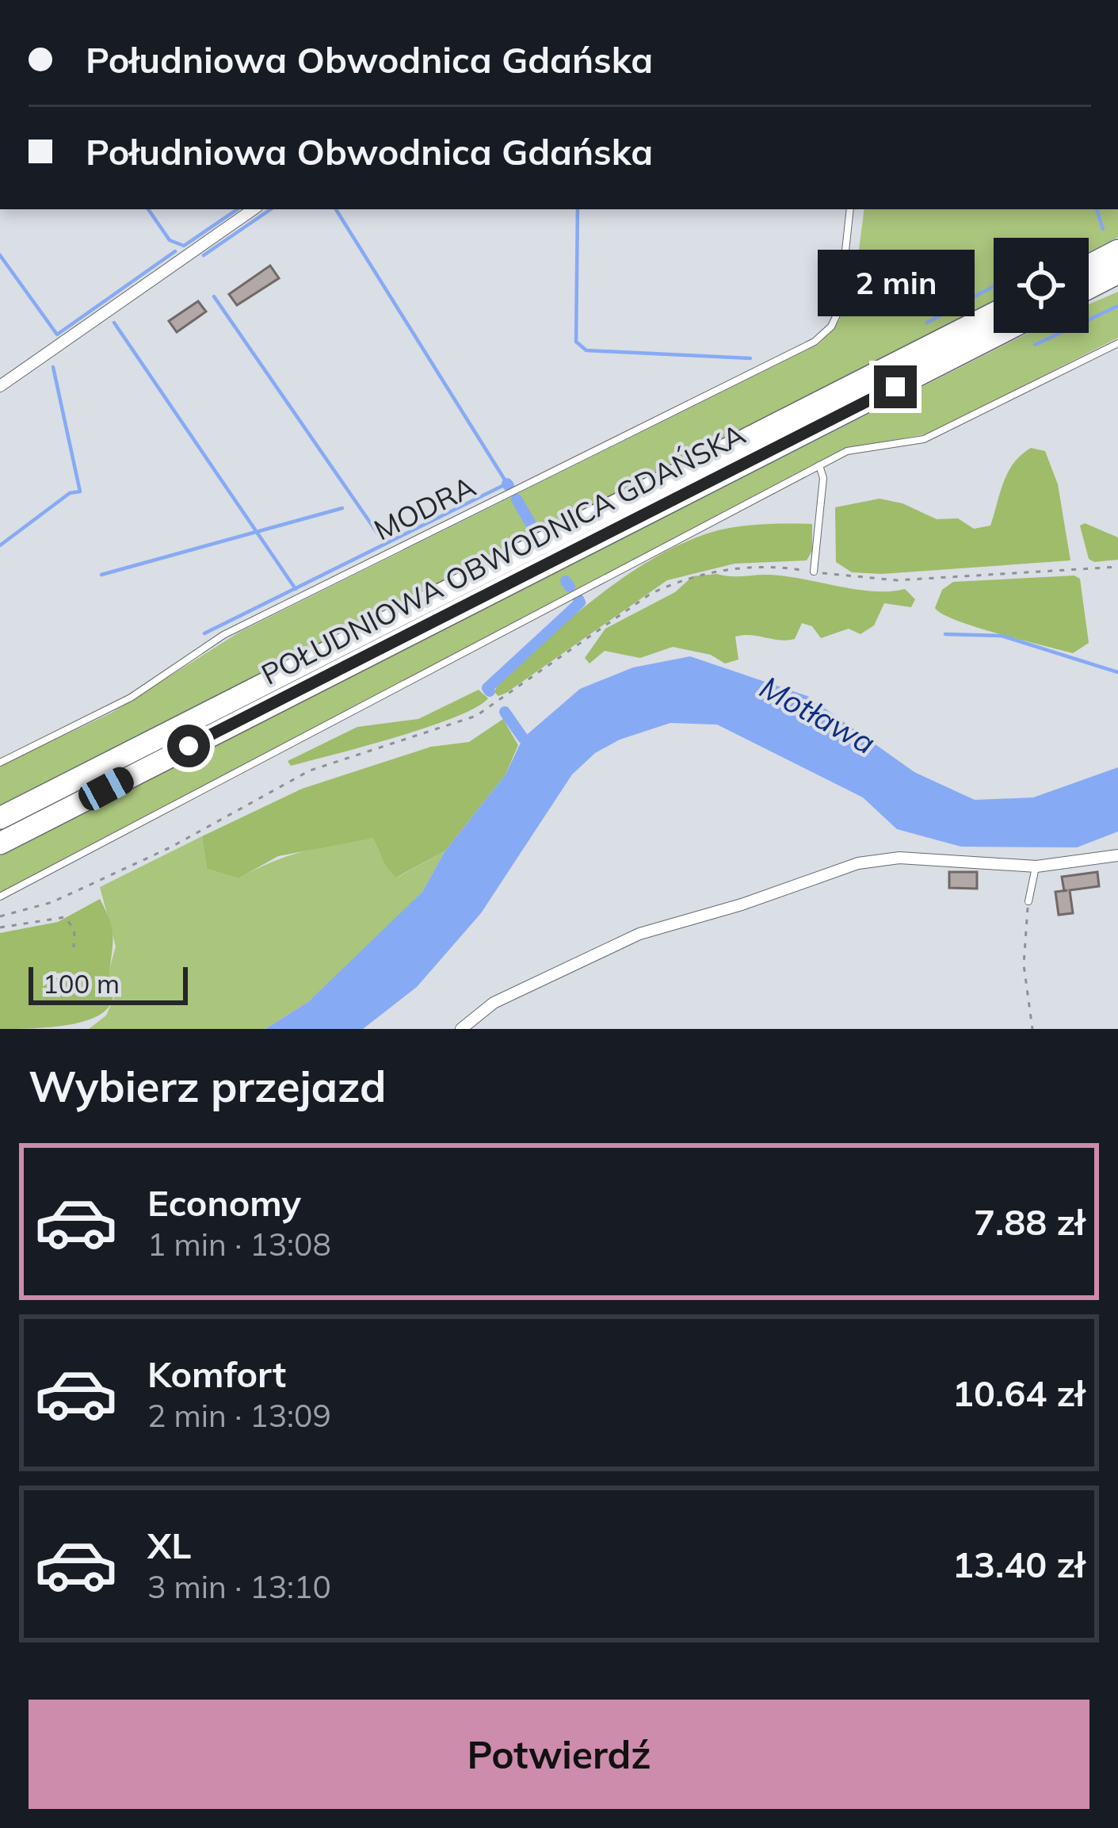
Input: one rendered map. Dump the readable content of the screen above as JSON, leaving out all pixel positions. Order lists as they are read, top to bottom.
{
  "streets": {
    "highway": ["POŁUDNIOWA OBWODNICA GDAŃSKA"],
    "lane": ["MODRA"]
  },
  "water": ["Motława"],
  "scale_bar": "100 m",
  "page": {
    "banner": ["Południowa Obwodnica Gdańska", "Południowa Obwodnica Gdańska"],
    "bubble": "2 min",
    "scale": "100 m",
    "heading": "Wybierz przejazd",
    "list": [
      {
        "name": "Economy",
        "note": "1 min · 13:08",
        "value": "7.88 zł"
      },
      {
        "name": "Komfort",
        "note": "2 min · 13:09",
        "value": "10.64 zł"
      },
      {
        "name": "XL",
        "note": "3 min · 13:10",
        "value": "13.40 zł"
      }
    ],
    "buttons": "Potwierdź"
  }
}
